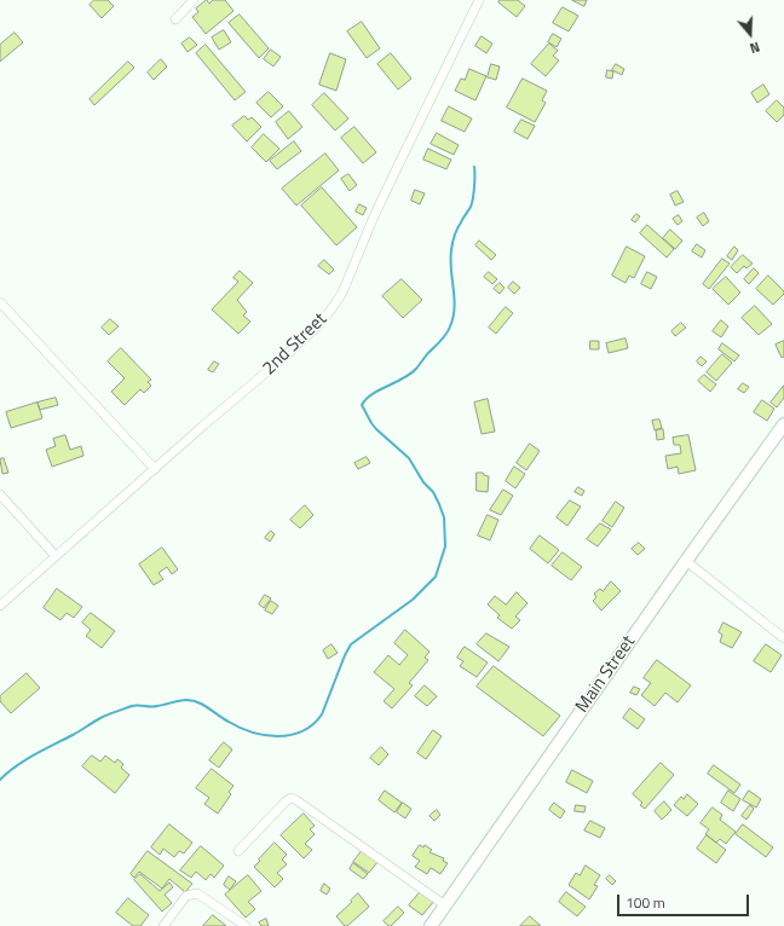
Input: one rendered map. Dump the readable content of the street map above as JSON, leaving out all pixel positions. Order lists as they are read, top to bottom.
{
  "streets": {
    "main road": ["Main Street"],
    "street": ["2nd Street"]
  },
  "scale_bar": "100 m",
  "north": "bottom"
}
